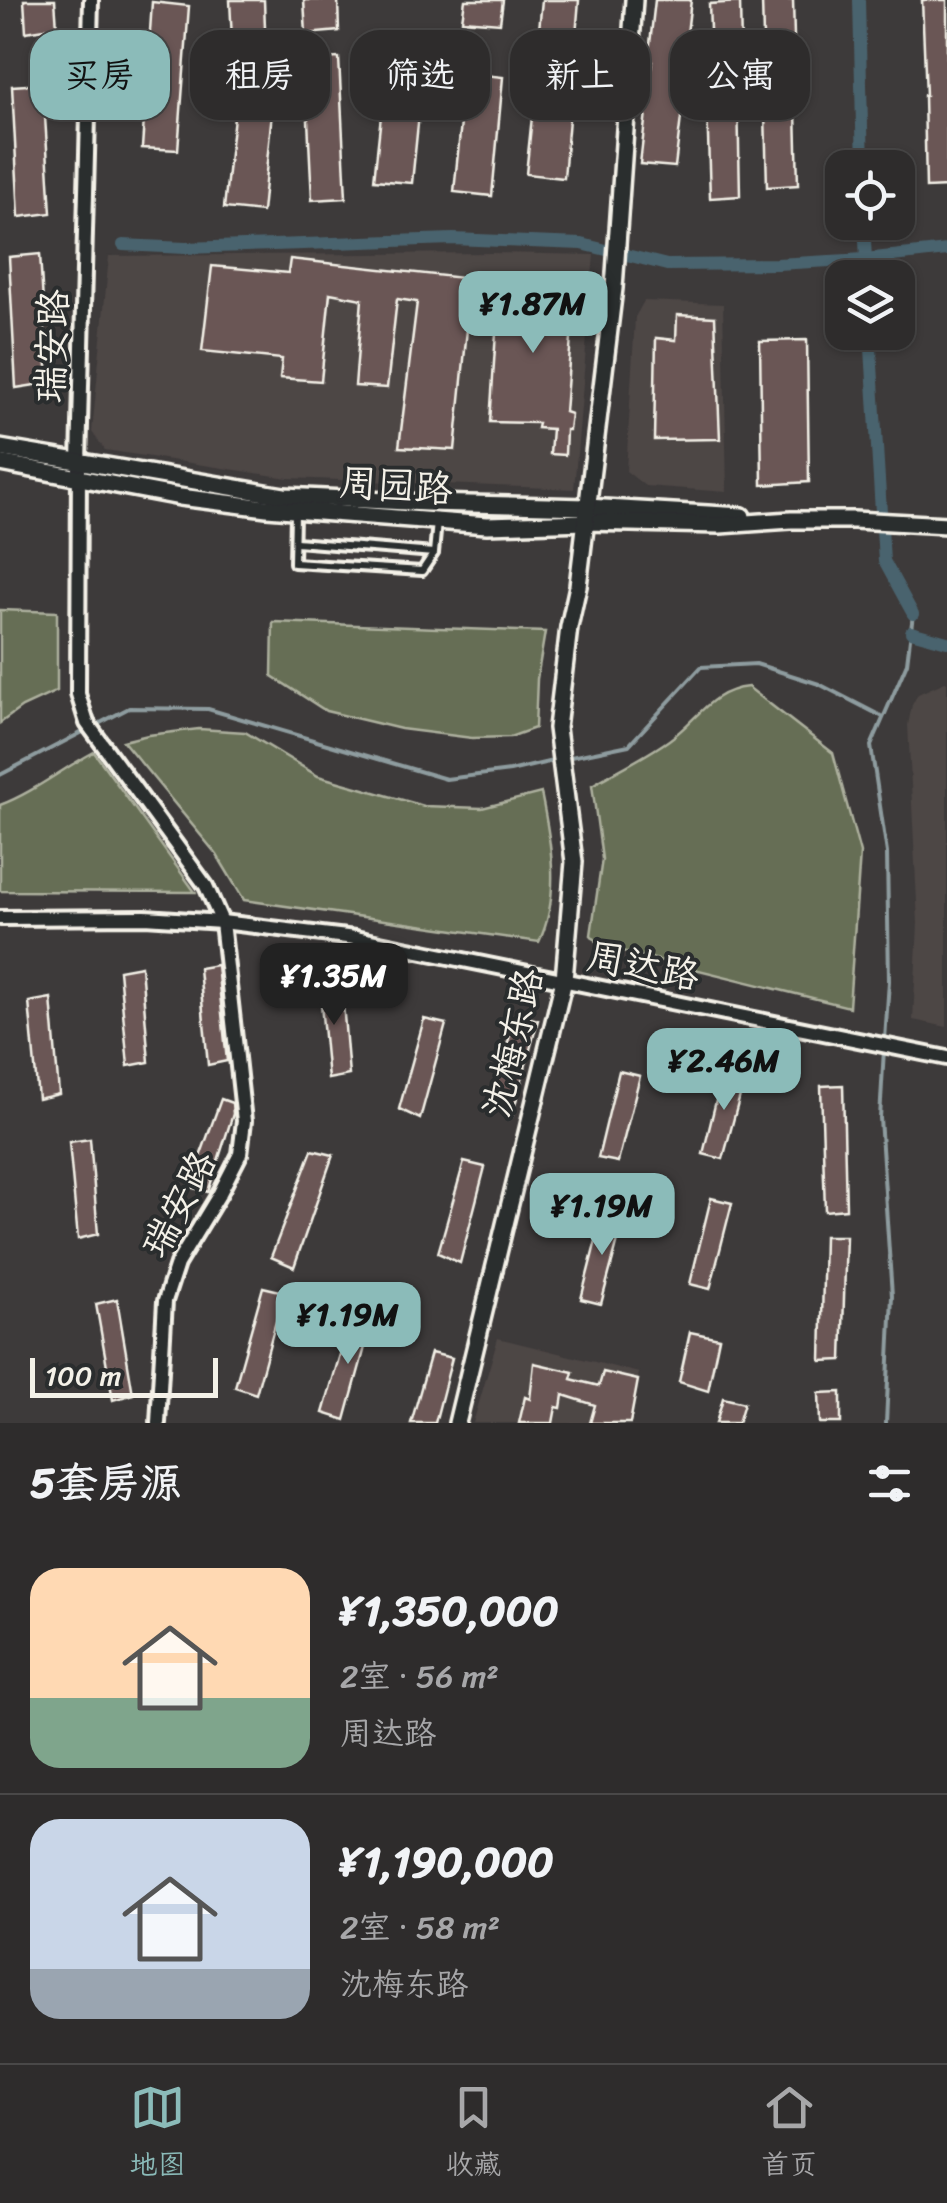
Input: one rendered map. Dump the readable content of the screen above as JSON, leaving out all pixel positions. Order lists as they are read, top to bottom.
{
  "streets": {
    "street": [
      "瑞安路",
      "周园路",
      "周达路",
      "沈梅东路"
    ]
  },
  "crossings": [
    ["瑞安路", "周园路"],
    ["瑞安路", "周达路"],
    ["周园路", "沈梅东路"],
    ["周达路", "沈梅东路"]
  ],
  "scale_bar": "100 m",
  "page": {
    "chip": [
      "买房",
      "租房",
      "筛选",
      "新上",
      "公寓"
    ],
    "price": [
      "¥1.87M",
      "¥1.35M",
      "¥2.46M",
      "¥1.19M",
      "¥1.19M"
    ],
    "scale": "100 m",
    "heading": "5套房源",
    "list": [
      {
        "name": "¥1,350,000",
        "note": "2室 · 56 m² · 周达路"
      },
      {
        "name": "¥1,190,000",
        "note": "2室 · 58 m² · 沈梅东路"
      }
    ],
    "tabs": ["地图", "收藏", "首页"]
  }
}
